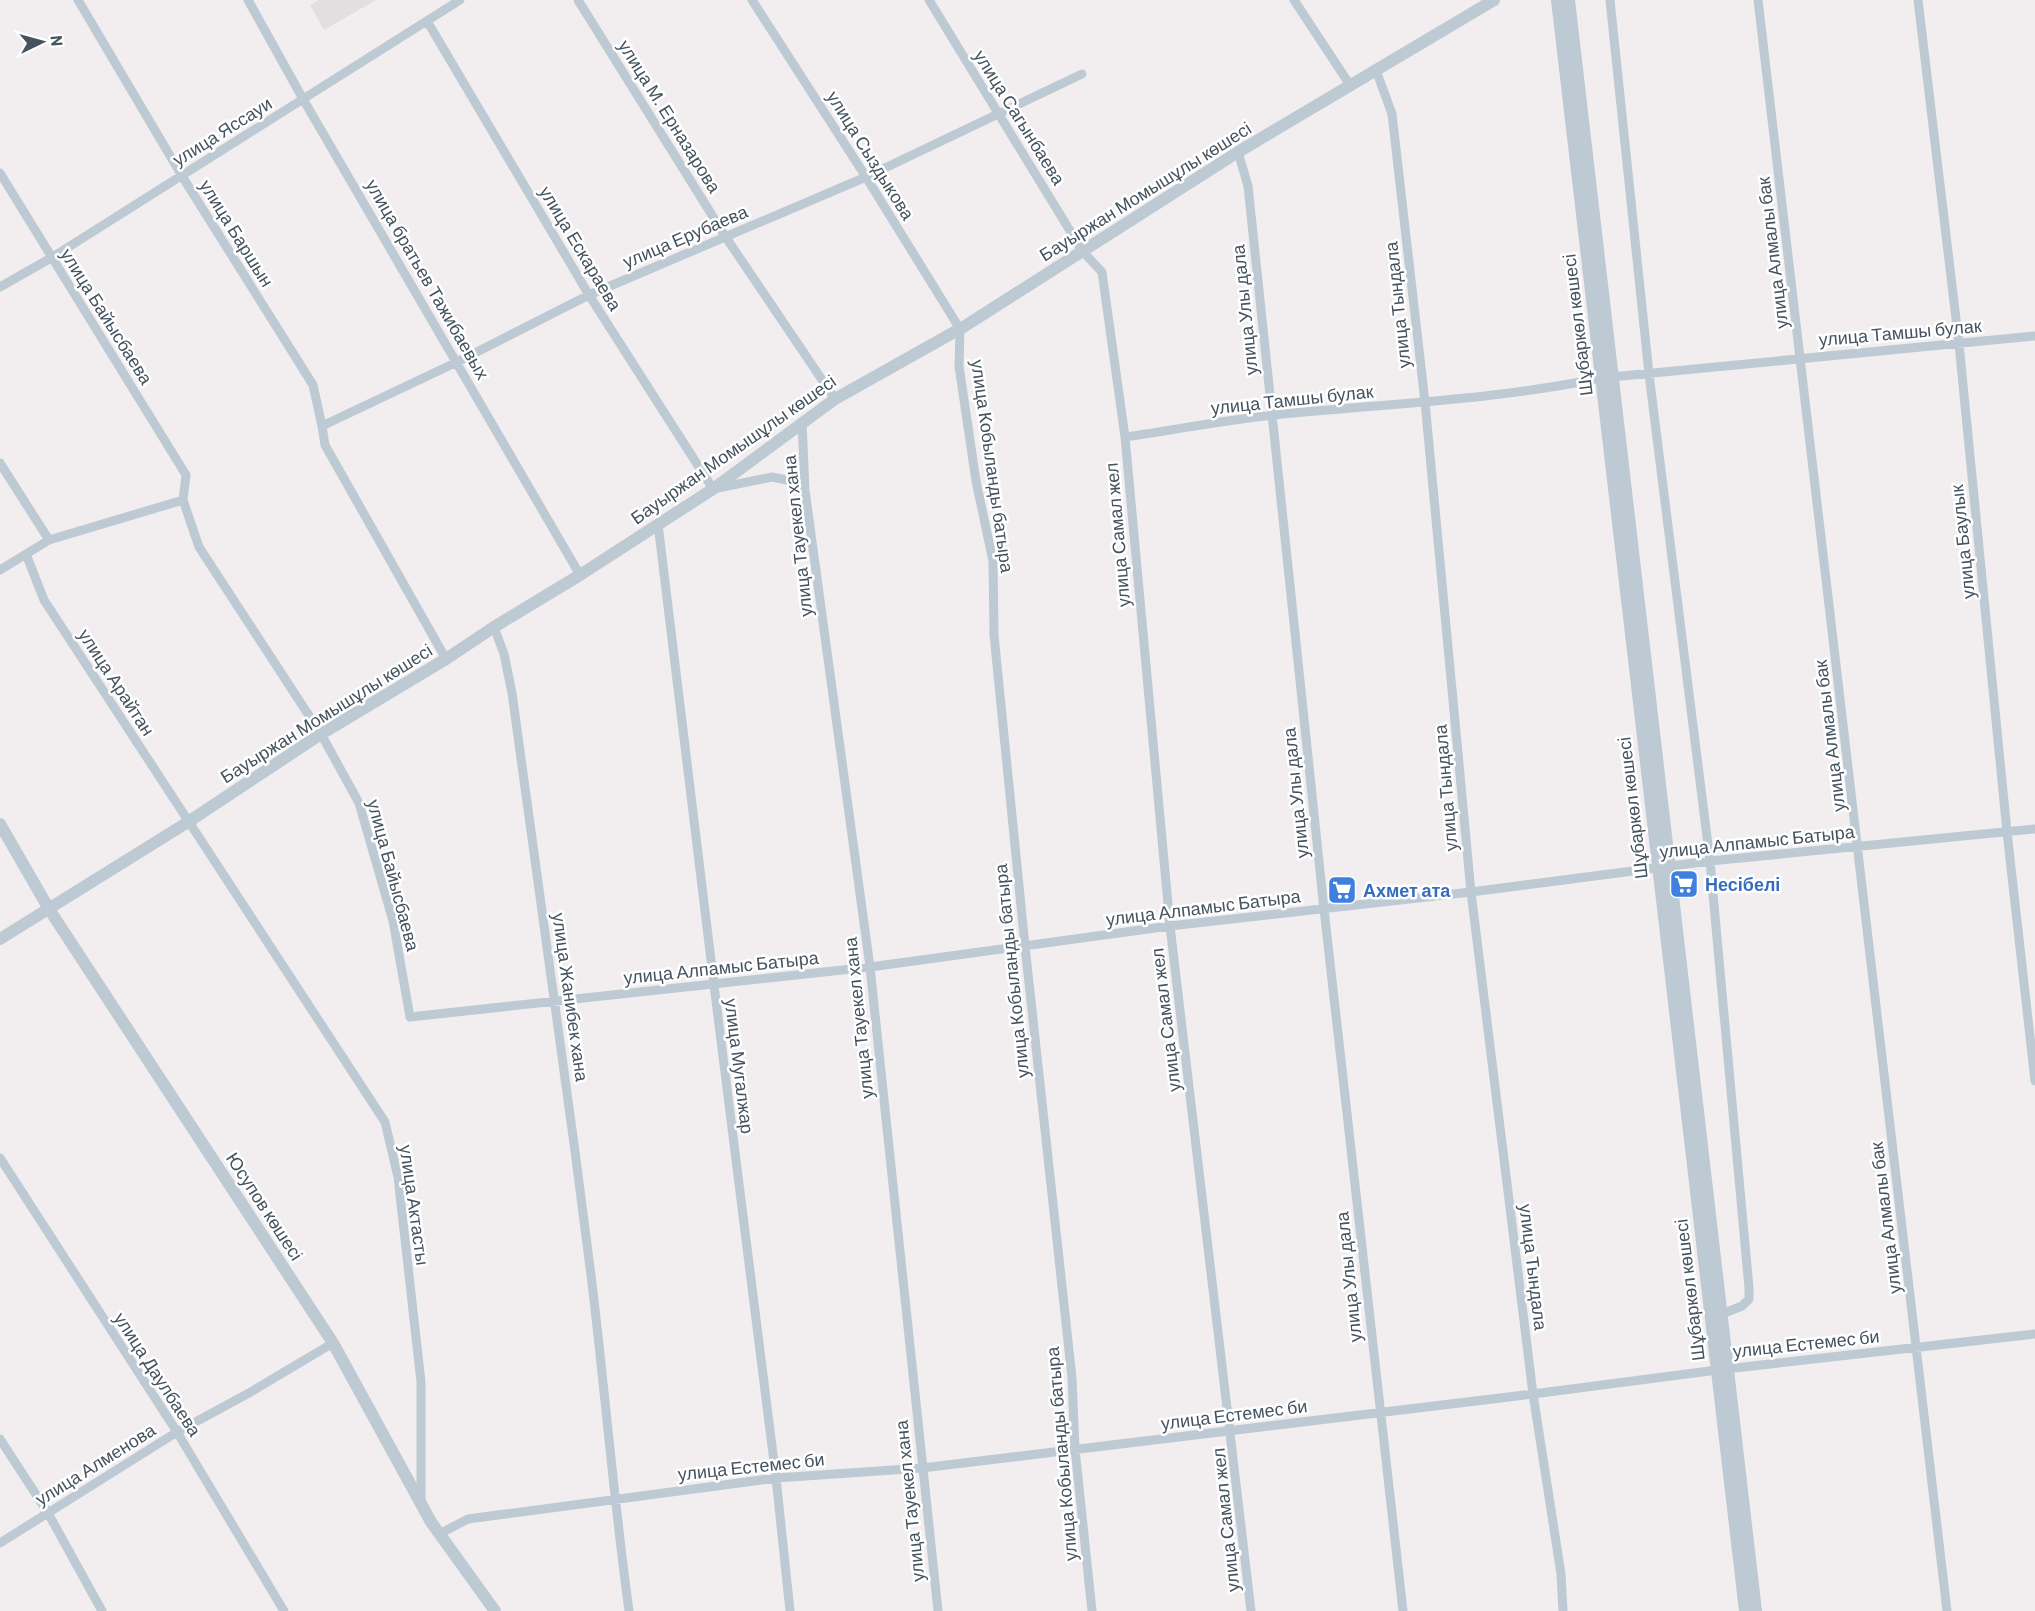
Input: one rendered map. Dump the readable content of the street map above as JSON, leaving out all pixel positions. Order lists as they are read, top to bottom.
{
  "streets": {
    "street": [
      "улица М. Ерназарова",
      "улица Сагынбаева",
      "улица Яссауи",
      "улица Сыздыкова",
      "Бауыржан Момышұлы көшесі",
      "улица Баршын",
      "улица Ерубаева",
      "улица Ескараева",
      "улица Алмалы бак",
      "улица братьев Тажибаевых",
      "улица Тындала",
      "улица Улы дала",
      "улица Байысбаева",
      "Шұбаркөл көшесі",
      "улица Тамшы булак",
      "улица Кобыланды батыра",
      "улица Самал жел",
      "улица Тауекел хана",
      "улица Баулык",
      "улица Арайтан",
      "улица Алпамыс Батыра",
      "улица Жанибек хана",
      "улица Мугалжар",
      "улица Актасты",
      "Юсупов көшесі",
      "улица Естемес би",
      "улица Даулбаева",
      "улица Алменова"
    ]
  },
  "crossings": [
    ["улица М. Ерназарова", "Бауыржан Момышұлы көшесі"],
    ["улица М. Ерназарова", "улица Ерубаева"],
    ["улица Сагынбаева", "Бауыржан Момышұлы көшесі"],
    ["улица Сагынбаева", "улица Ерубаева"],
    ["улица Сагынбаева", "улица Самал жел"],
    ["улица Яссауи", "улица Баршын"],
    ["улица Яссауи", "улица Ескараева"],
    ["улица Яссауи", "улица братьев Тажибаевых"],
    ["улица Яссауи", "улица Байысбаева"],
    ["улица Сыздыкова", "Бауыржан Момышұлы көшесі"],
    ["улица Сыздыкова", "улица Ерубаева"],
    ["улица Сыздыкова", "улица Кобыланды батыра"],
    ["Бауыржан Момышұлы көшесі", "улица Ескараева"],
    ["Бауыржан Момышұлы көшесі", "улица братьев Тажибаевых"],
    ["Бауыржан Момышұлы көшесі", "улица Тындала"],
    ["Бауыржан Момышұлы көшесі", "улица Улы дала"],
    ["Бауыржан Момышұлы көшесі", "улица Байысбаева"],
    ["Бауыржан Момышұлы көшесі", "улица Кобыланды батыра"],
    ["Бауыржан Момышұлы көшесі", "улица Самал жел"],
    ["Бауыржан Момышұлы көшесі", "улица Тауекел хана"],
    ["Бауыржан Момышұлы көшесі", "улица Арайтан"],
    ["Бауыржан Момышұлы көшесі", "улица Жанибек хана"],
    ["Бауыржан Момышұлы көшесі", "улица Мугалжар"],
    ["Бауыржан Момышұлы көшесі", "улица Актасты"],
    ["Бауыржан Момышұлы көшесі", "Юсупов көшесі"],
    ["улица Баршын", "улица Ерубаева"],
    ["улица Ерубаева", "улица Ескараева"],
    ["улица Ерубаева", "улица братьев Тажибаевых"],
    ["улица Алмалы бак", "улица Тамшы булак"],
    ["улица Алмалы бак", "улица Алпамыс Батыра"],
    ["улица Алмалы бак", "улица Естемес би"],
    ["улица Тындала", "улица Тамшы булак"],
    ["улица Тындала", "улица Алпамыс Батыра"],
    ["улица Тындала", "улица Естемес би"],
    ["улица Улы дала", "улица Тамшы булак"],
    ["улица Улы дала", "улица Алпамыс Батыра"],
    ["улица Улы дала", "улица Естемес би"],
    ["улица Байысбаева", "улица Алпамыс Батыра"],
    ["Шұбаркөл көшесі", "улица Тамшы булак"],
    ["Шұбаркөл көшесі", "улица Алпамыс Батыра"],
    ["Шұбаркөл көшесі", "улица Естемес би"],
    ["улица Тамшы булак", "улица Самал жел"],
    ["улица Тамшы булак", "улица Баулык"],
    ["улица Кобыланды батыра", "улица Алпамыс Батыра"],
    ["улица Кобыланды батыра", "улица Естемес би"],
    ["улица Самал жел", "улица Алпамыс Батыра"],
    ["улица Самал жел", "улица Естемес би"],
    ["улица Тауекел хана", "улица Алпамыс Батыра"],
    ["улица Тауекел хана", "улица Естемес би"],
    ["улица Баулык", "улица Алпамыс Батыра"],
    ["улица Арайтан", "улица Актасты"],
    ["улица Алпамыс Батыра", "улица Жанибек хана"],
    ["улица Алпамыс Батыра", "улица Мугалжар"],
    ["улица Жанибек хана", "улица Естемес би"],
    ["улица Мугалжар", "улица Естемес би"],
    ["улица Актасты", "Юсупов көшесі"],
    ["Юсупов көшесі", "улица Естемес би"],
    ["Юсупов көшесі", "улица Алменова"],
    ["улица Даулбаева", "улица Алменова"]
  ],
  "places": {
    "supermarket": ["Несібелі", "Ахмет ата"]
  },
  "north": "right"
}
